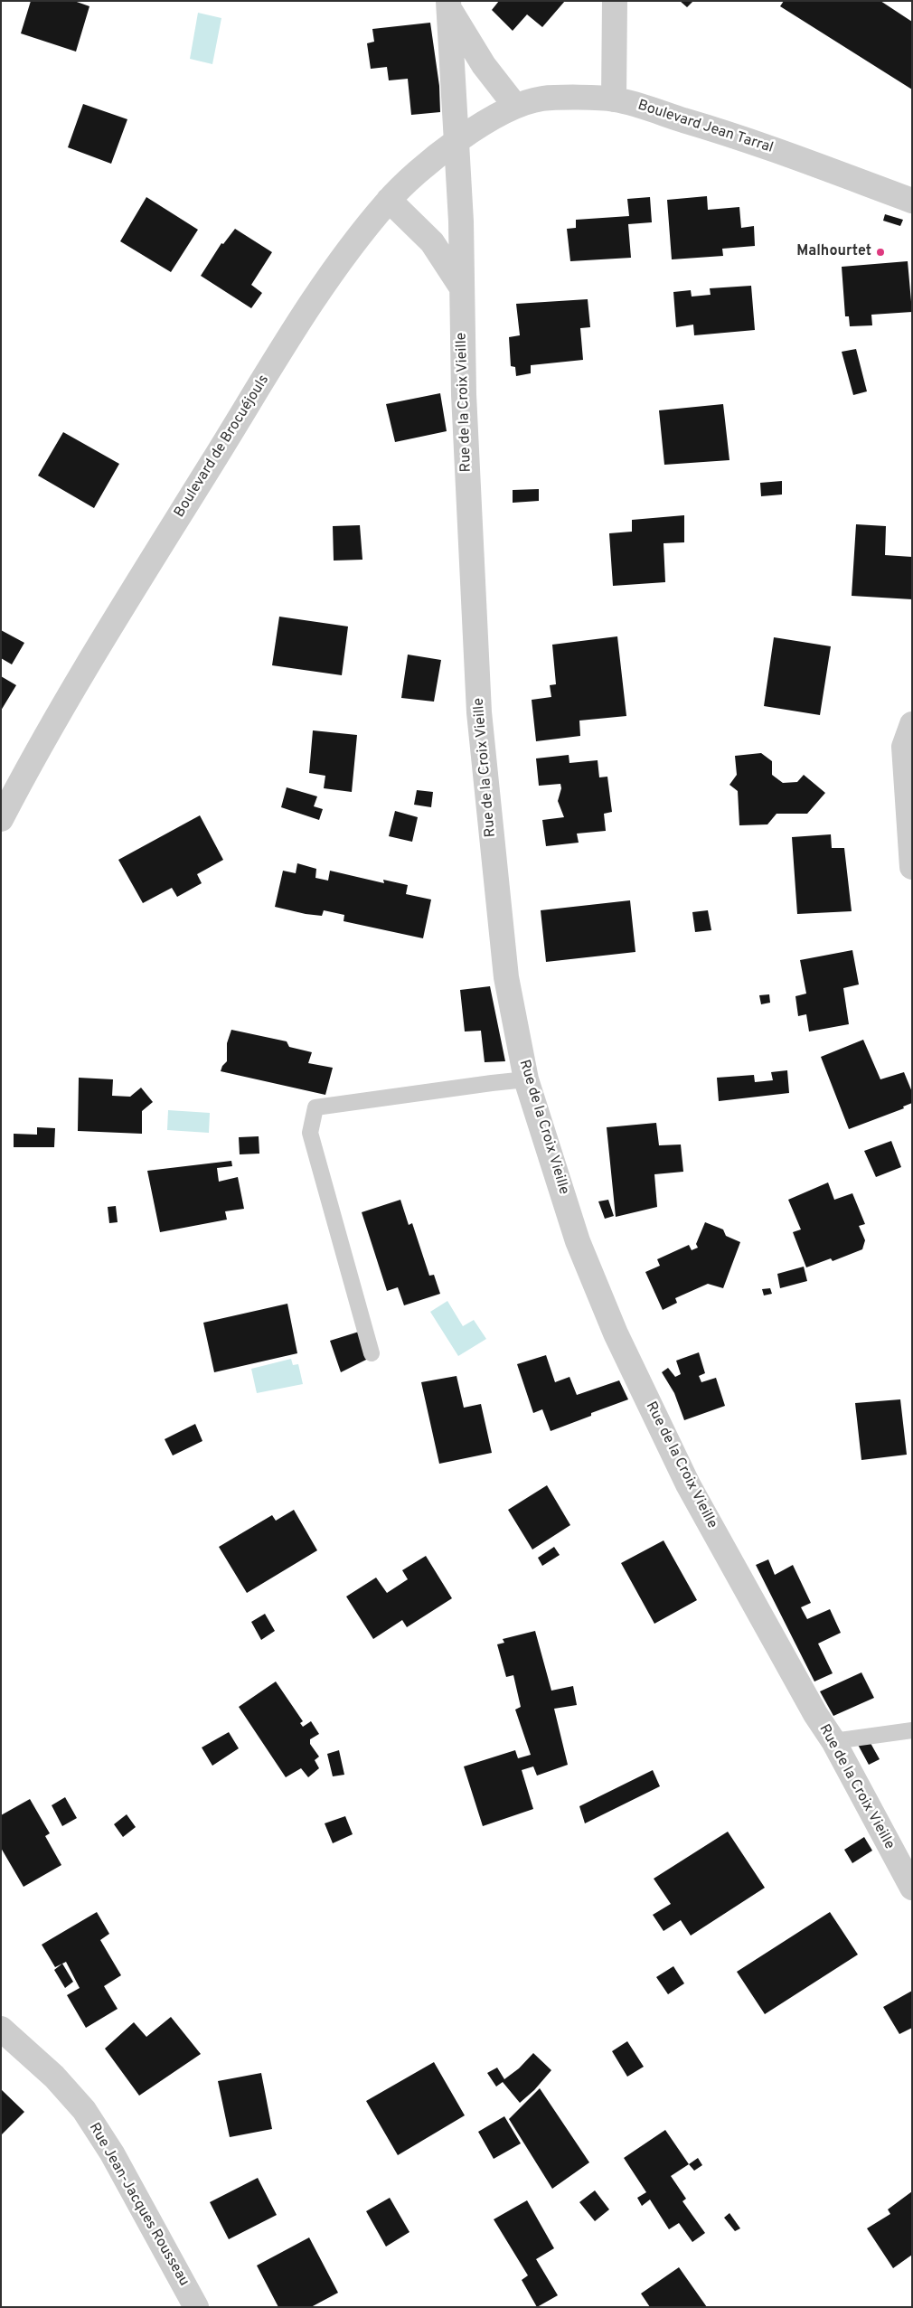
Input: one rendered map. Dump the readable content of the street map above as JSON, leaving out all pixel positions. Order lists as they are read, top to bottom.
{
  "streets": {
    "street": [
      "Boulevard Jean Tarral",
      "Rue de la Croix Vieille",
      "Boulevard de Brocuéjouls",
      "Rue Jean-Jacques Rousseau"
    ]
  },
  "crossings": [
    ["Boulevard Jean Tarral", "Rue de la Croix Vieille"],
    ["Boulevard Jean Tarral", "Boulevard de Brocuéjouls"],
    ["Rue de la Croix Vieille", "Boulevard de Brocuéjouls"]
  ],
  "places": ["Malhourtet"]
}
